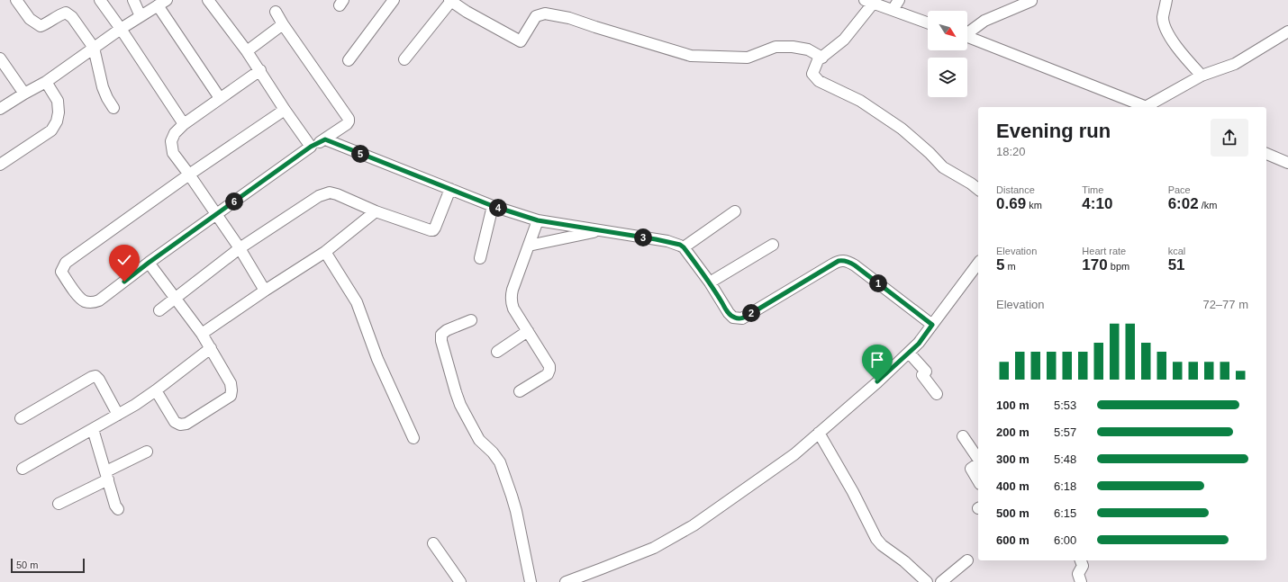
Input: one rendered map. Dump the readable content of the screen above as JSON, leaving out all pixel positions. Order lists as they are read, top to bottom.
{
  "scale_bar": "50 m",
  "north": "bottom right",
  "page": {
    "heading": ["Evening run", "18:20"],
    "pins": [
      "5",
      "6",
      "4",
      "3",
      "1",
      "2"
    ],
    "stats": [
      ["Distance", "0.69 km"],
      ["Time", "4:10"],
      ["Pace", "6:02 /km"],
      ["Elevation", "5 m"],
      ["Heart rate", "170 bpm"],
      ["kcal", "51"]
    ],
    "chart": ["Elevation", "72–77 m"],
    "list": [
      {
        "name": "100 m",
        "note": "5:53"
      },
      {
        "name": "200 m",
        "note": "5:57"
      },
      {
        "name": "300 m",
        "note": "5:48"
      },
      {
        "name": "400 m",
        "note": "6:18"
      },
      {
        "name": "500 m",
        "note": "6:15"
      },
      {
        "name": "600 m",
        "note": "6:00"
      }
    ],
    "scale": "50 m"
  }
}
